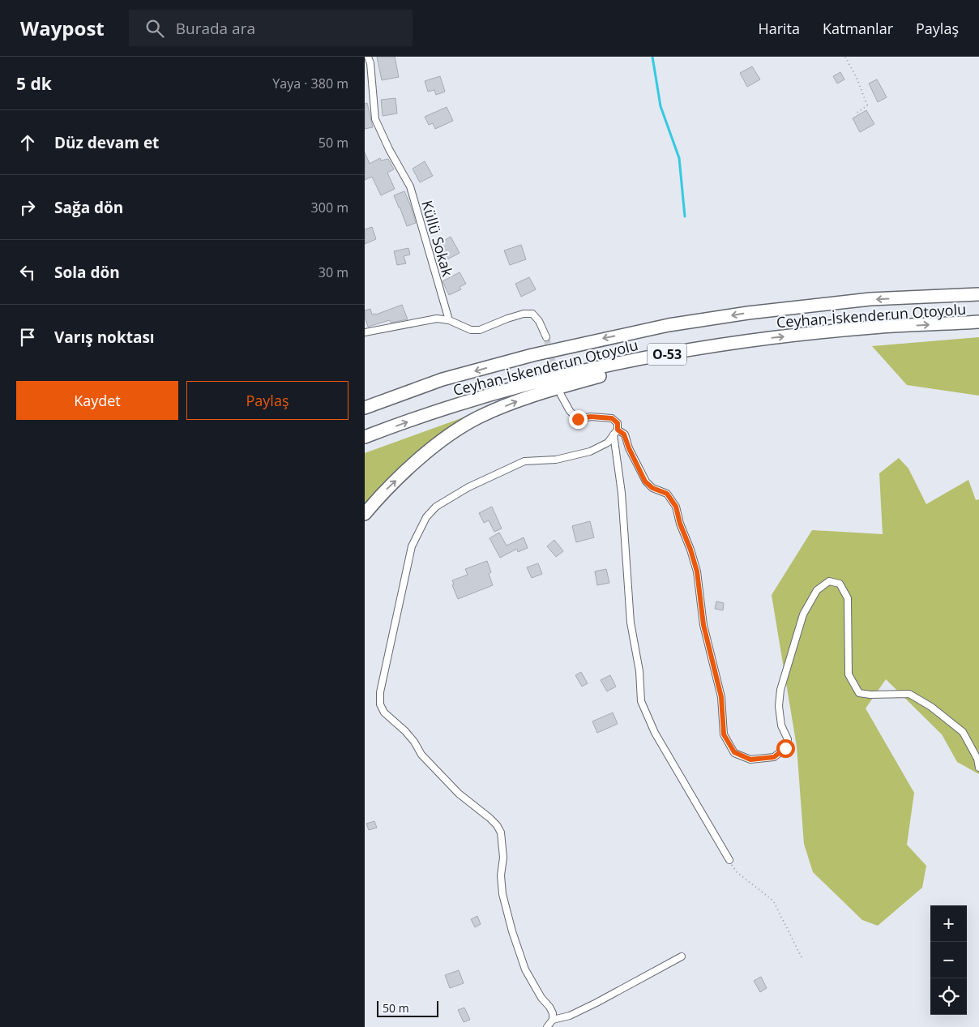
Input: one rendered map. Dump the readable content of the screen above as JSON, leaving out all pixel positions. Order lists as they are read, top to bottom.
{
  "streets": {
    "highway": ["Ceyhan-İskenderun Otoyolu", "O-53"],
    "street": ["Küllü Sokak"]
  },
  "scale_bar": "50 m",
  "page": {
    "header": "Waypost",
    "search": "Burada ara",
    "nav": ["Harita", "Katmanlar", "Paylaş"],
    "heading": ["5 dk", "Yaya · 380 m"],
    "list": [
      ["Düz devam et", "50 m"],
      ["Sağa dön", "300 m"],
      ["Sola dön", "30 m"],
      "Varış noktası"
    ],
    "buttons": ["Kaydet", "Paylaş"],
    "map_buttons": ["+", "−"],
    "scale": "50 m"
  }
}
